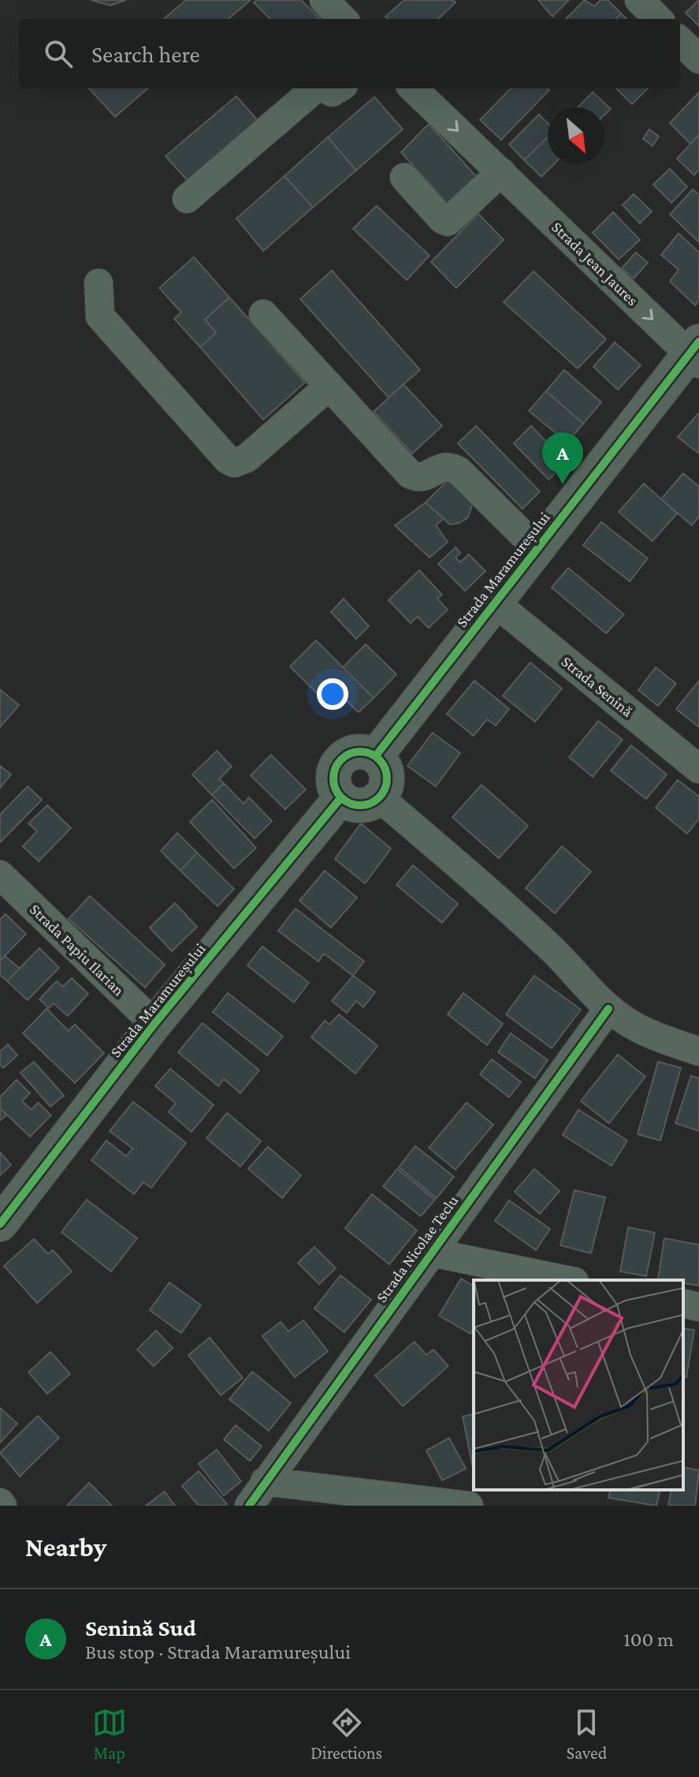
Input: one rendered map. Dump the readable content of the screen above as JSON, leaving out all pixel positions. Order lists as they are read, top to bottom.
{
  "streets": {
    "main road": ["Strada Maramureșului"],
    "street": [
      "Strada Jean Jaures",
      "Strada Senină",
      "Strada Papiu Ilarian",
      "Strada Nicolae Teclu"
    ]
  },
  "crossings": [
    ["Strada Jean Jaures", "Strada Maramureșului"],
    ["Strada Maramureșului", "Strada Senină"],
    ["Strada Maramureșului", "Strada Papiu Ilarian"]
  ],
  "one_way": ["Strada Jean Jaures"],
  "north": "bottom right",
  "page": {
    "search": "Search here",
    "pins": "A",
    "heading": "Nearby",
    "list": [
      {
        "mark": "A",
        "name": "Senină Sud",
        "note": "Bus stop · Strada Maramureșului",
        "value": "100 m"
      }
    ],
    "nav": ["Map", "Directions", "Saved"]
  }
}
